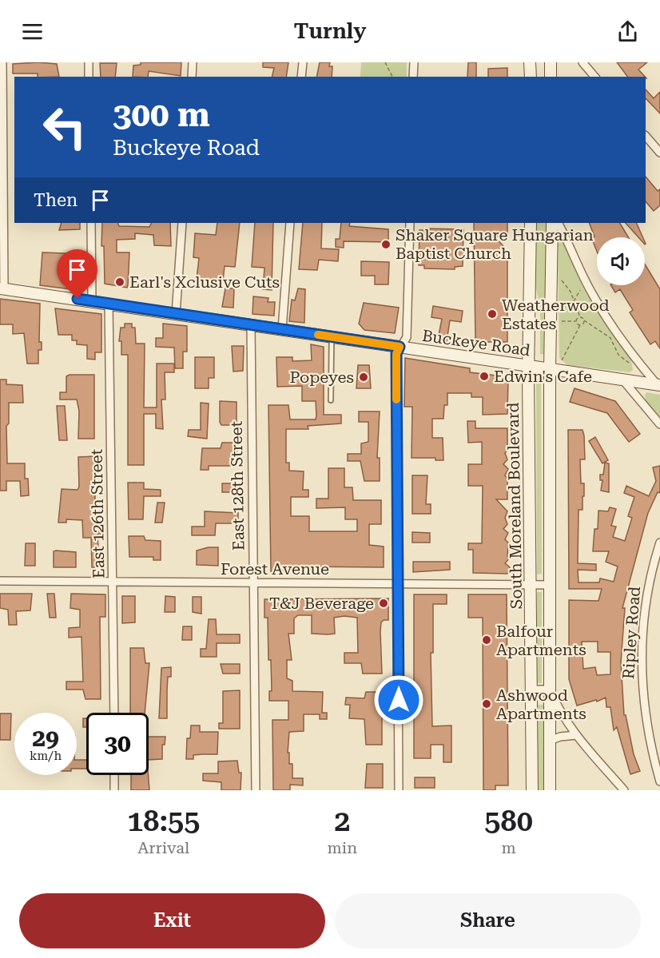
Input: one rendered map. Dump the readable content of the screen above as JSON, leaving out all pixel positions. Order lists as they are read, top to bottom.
{
  "streets": {
    "street": [
      "Buckeye Road",
      "East 128th Street",
      "South Moreland Boulevard",
      "East 126th Street",
      "Forest Avenue",
      "Ripley Road"
    ]
  },
  "crossings": [
    ["Buckeye Road", "East 128th Street"],
    ["Buckeye Road", "South Moreland Boulevard"],
    ["Buckeye Road", "East 126th Street"],
    ["East 128th Street", "Forest Avenue"],
    ["South Moreland Boulevard", "Forest Avenue"],
    ["East 126th Street", "Forest Avenue"]
  ],
  "places": [
    "Shaker Square Hungarian Baptist Church",
    "Earl's Xclusive Cuts",
    "Weatherwood Estates",
    "Edwin's Cafe",
    "Popeyes",
    "T&J Beverage",
    "Balfour Apartments",
    "Ashwood Apartments"
  ],
  "page": {
    "header": "Turnly",
    "turn": ["300 m", "Buckeye Road"],
    "then": "Then",
    "speed": "29 km/h",
    "limit": "30",
    "eta": [
      "18:55",
      "Arrival",
      "2",
      "min",
      "580",
      "m"
    ],
    "buttons": ["Exit", "Share"]
  }
}
